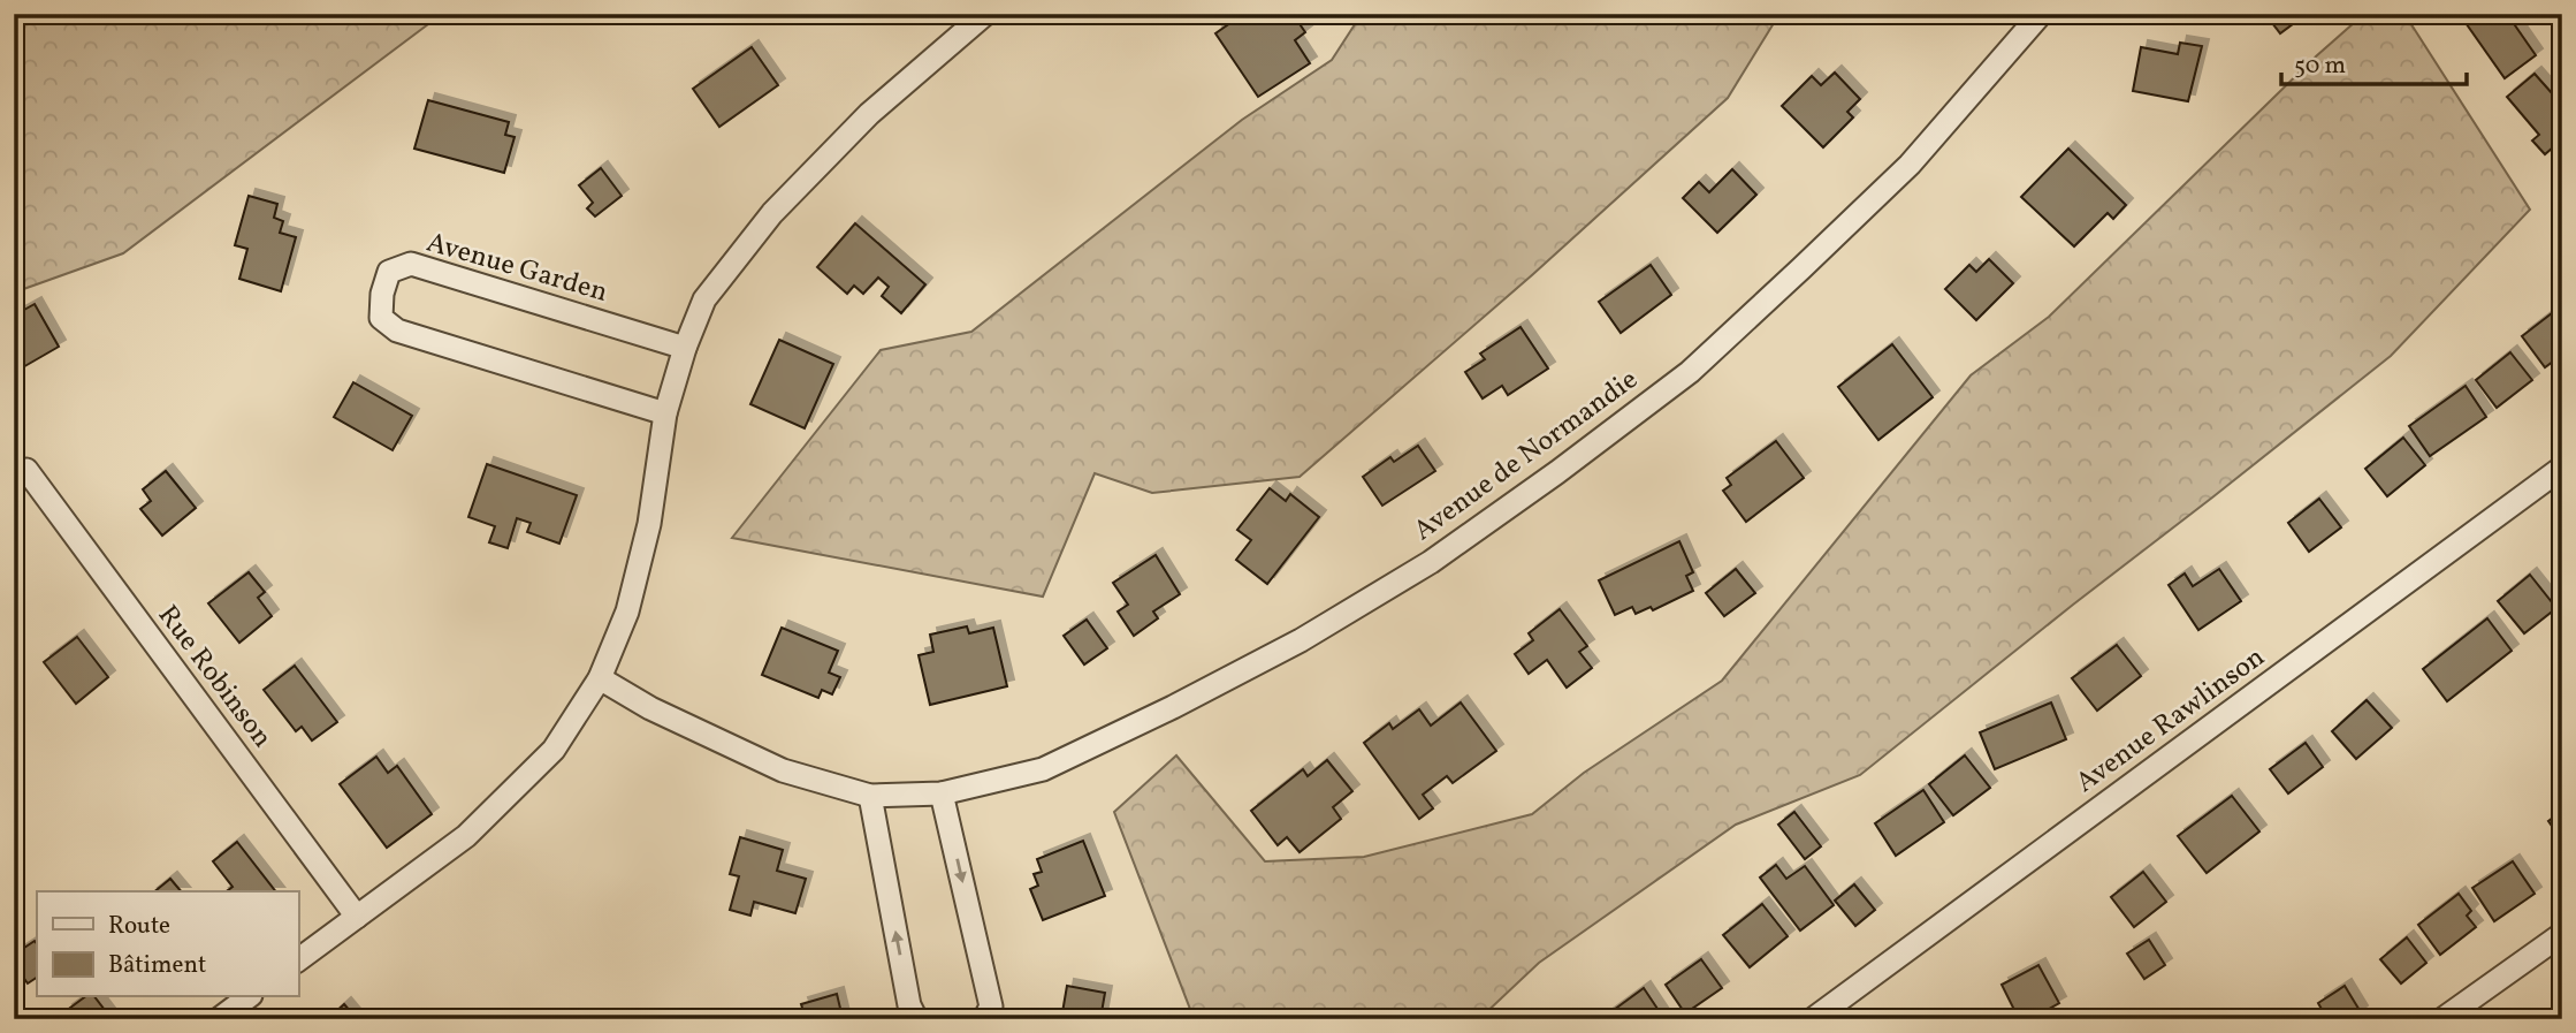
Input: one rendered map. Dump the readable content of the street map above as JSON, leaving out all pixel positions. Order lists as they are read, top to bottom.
{
  "streets": {
    "street": [
      "Avenue Garden",
      "Avenue de Normandie",
      "Rue Robinson",
      "Avenue Rawlinson"
    ]
  },
  "legend": ["Route", "Bâtiment"],
  "scale_bar": "50 m"
}
